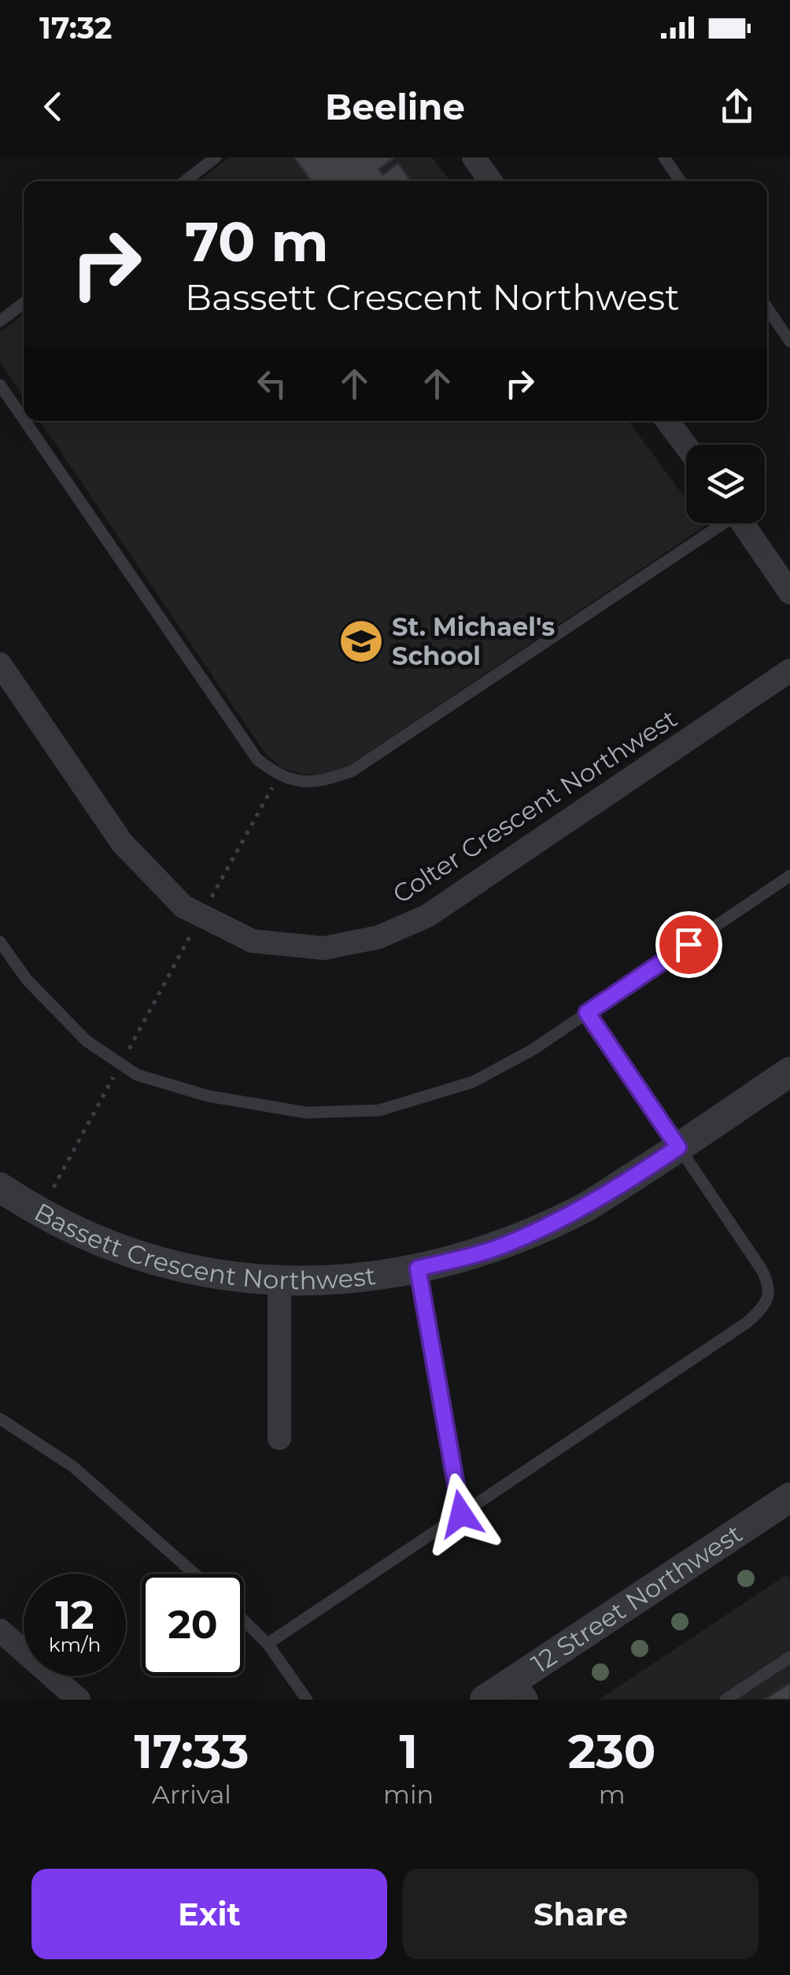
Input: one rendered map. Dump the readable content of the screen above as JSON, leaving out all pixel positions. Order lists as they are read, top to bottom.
{
  "streets": {
    "street": ["Colter Crescent Northwest", "Bassett Crescent Northwest", "12 Street Northwest"]
  },
  "places": {
    "school or university": ["St. Michael's School"]
  },
  "page": {
    "status": "17:32",
    "header": "Beeline",
    "turn": ["70 m", "Bassett Crescent Northwest"],
    "speed": "12 km/h",
    "limit": "20",
    "eta": [
      "17:33",
      "Arrival",
      "1",
      "min",
      "230",
      "m"
    ],
    "buttons": ["Exit", "Share"]
  }
}
